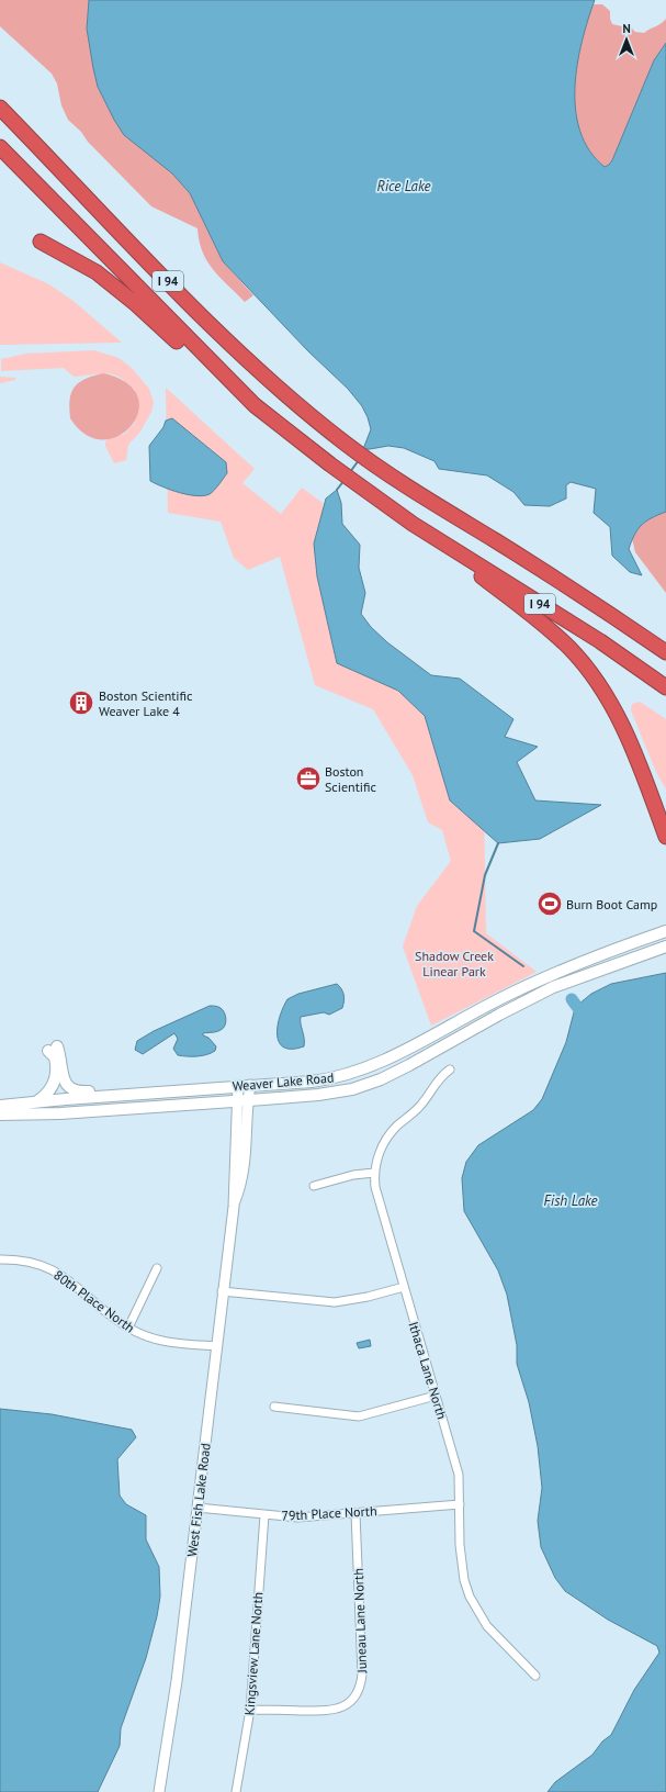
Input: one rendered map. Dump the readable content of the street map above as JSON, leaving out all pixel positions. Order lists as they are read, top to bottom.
{
  "streets": {
    "highway": ["I 94"],
    "main road": ["Weaver Lake Road"],
    "street": [
      "80th Place North",
      "Ithaca Lane North",
      "West Fish Lake Road",
      "79th Place North",
      "Juneau Lane North",
      "Kingsview Lane North"
    ]
  },
  "crossings": [
    ["Weaver Lake Road", "West Fish Lake Road"],
    ["80th Place North", "West Fish Lake Road"],
    ["Ithaca Lane North", "79th Place North"],
    ["West Fish Lake Road", "79th Place North"],
    ["79th Place North", "Juneau Lane North"],
    ["79th Place North", "Kingsview Lane North"],
    ["Juneau Lane North", "Kingsview Lane North"]
  ],
  "water": ["Rice Lake", "Fish Lake"],
  "parks": ["Shadow Creek Linear Park"],
  "places": {
    "building": ["Boston Scientific Weaver Lake 4"],
    "office": ["Boston Scientific"],
    "sports": ["Burn Boot Camp"]
  },
  "north": "top"
}
